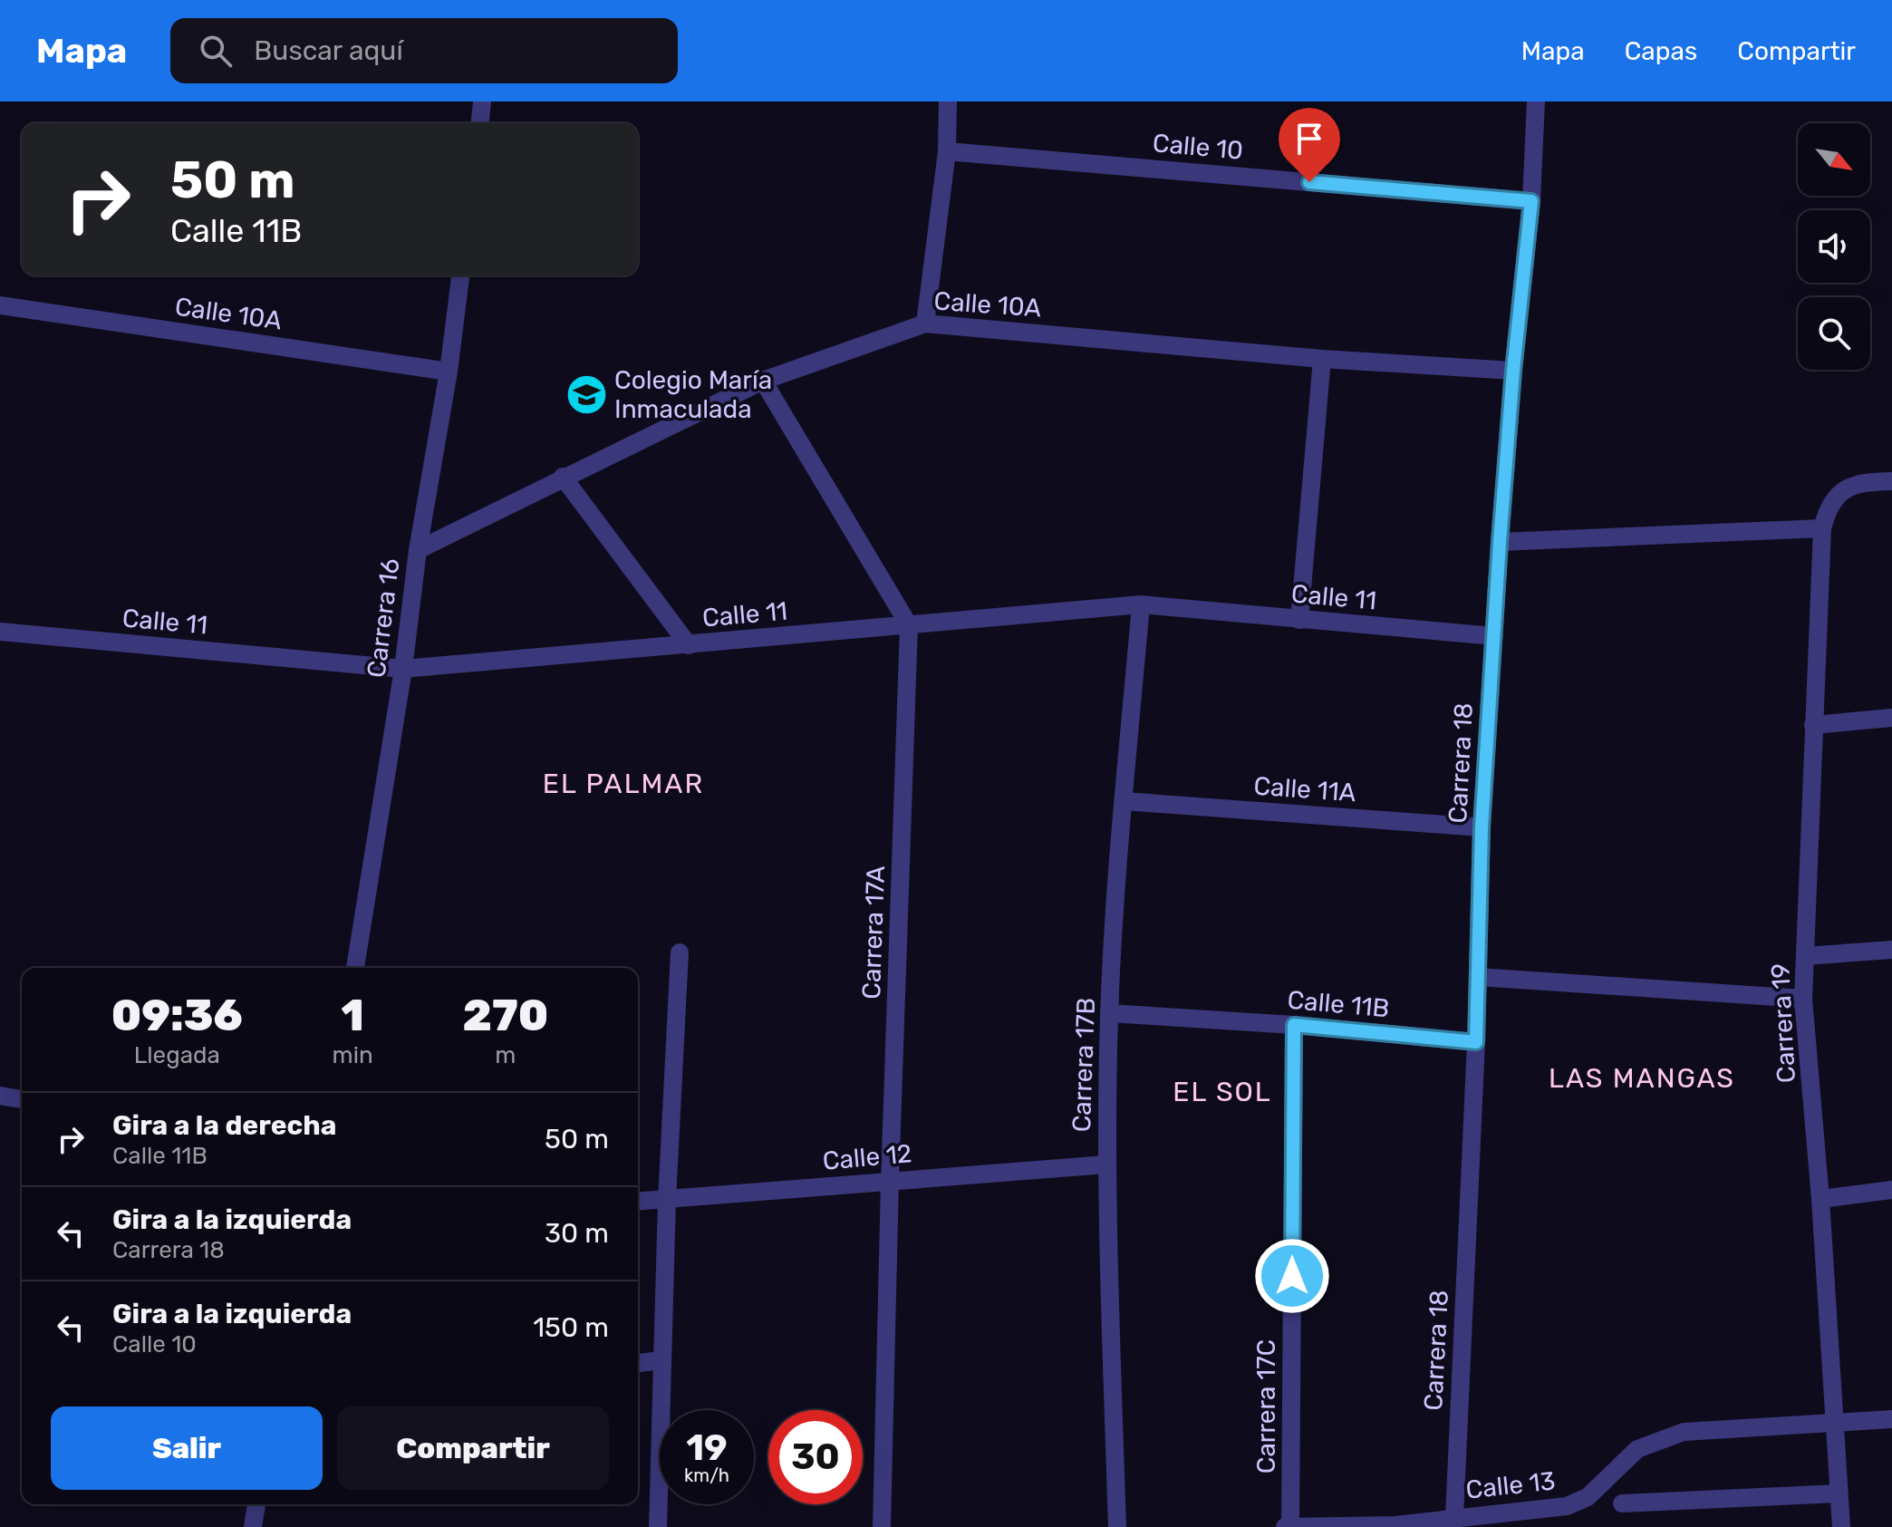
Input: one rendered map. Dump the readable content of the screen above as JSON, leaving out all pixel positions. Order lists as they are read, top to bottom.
{
  "streets": {
    "street": [
      "Calle 10",
      "Calle 10A",
      "Calle 11",
      "Carrera 16",
      "Carrera 18",
      "Calle 11A",
      "Carrera 17A",
      "Calle 11B",
      "Carrera 19",
      "Carrera 17B",
      "Calle 12",
      "Carrera 17C",
      "Calle 13"
    ]
  },
  "crossings": [
    ["Calle 10", "Carrera 18"],
    ["Calle 10A", "Carrera 16"],
    ["Calle 10A", "Carrera 18"],
    ["Calle 11", "Carrera 16"],
    ["Calle 11", "Carrera 18"],
    ["Calle 11", "Carrera 17A"],
    ["Calle 11", "Carrera 17B"],
    ["Carrera 18", "Calle 11A"],
    ["Carrera 18", "Calle 11B"],
    ["Carrera 18", "Calle 13"],
    ["Calle 11A", "Carrera 17B"],
    ["Carrera 17A", "Calle 12"],
    ["Calle 11B", "Carrera 17B"],
    ["Calle 11B", "Carrera 17C"],
    ["Carrera 19", "Calle 13"],
    ["Carrera 17B", "Calle 12"],
    ["Carrera 17C", "Calle 13"]
  ],
  "districts": ["EL PALMAR", "LAS MANGAS", "EL SOL"],
  "places": {
    "school or university": ["Colegio María Inmaculada"]
  },
  "north": "bottom right",
  "page": {
    "header": "Mapa",
    "search": "Buscar aquí",
    "nav": ["Mapa", "Capas", "Compartir"],
    "turn": ["50 m", "Calle 11B"],
    "eta": [
      "09:36",
      "Llegada",
      "1",
      "min",
      "270",
      "m"
    ],
    "list": [
      {
        "name": "Gira a la derecha",
        "note": "Calle 11B",
        "value": "50 m"
      },
      {
        "name": "Gira a la izquierda",
        "note": "Carrera 18",
        "value": "30 m"
      },
      {
        "name": "Gira a la izquierda",
        "note": "Calle 10",
        "value": "150 m"
      }
    ],
    "buttons": ["Salir", "Compartir"],
    "speed": "19 km/h",
    "limit": "30"
  }
}
